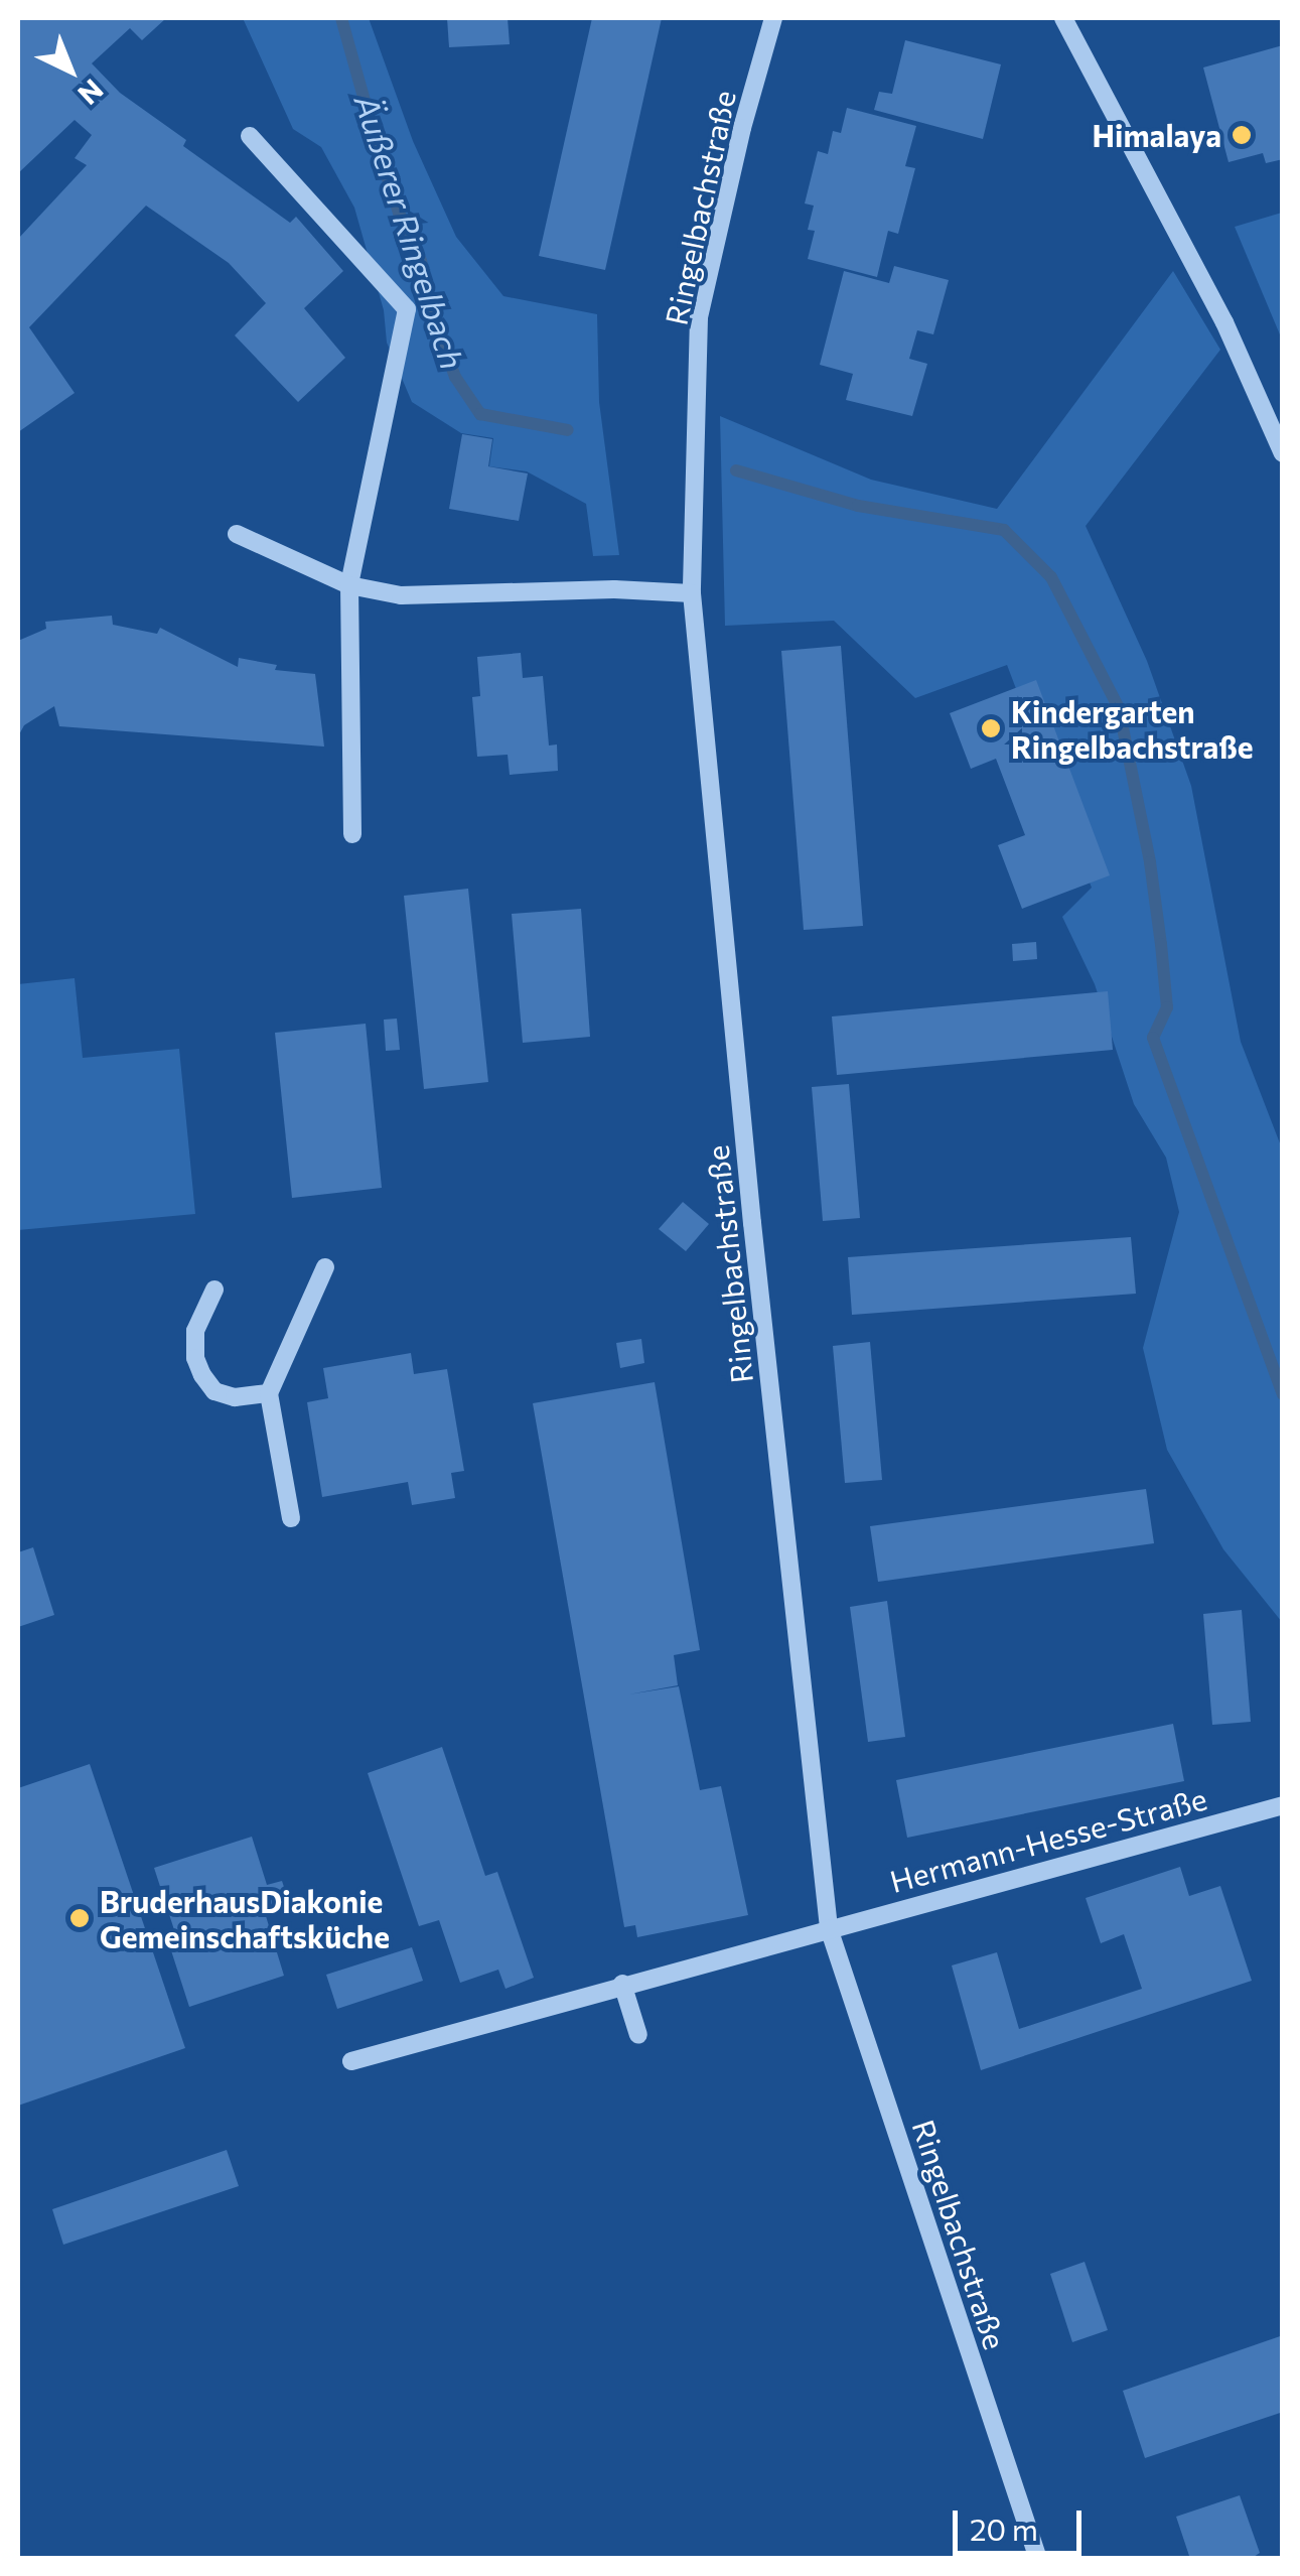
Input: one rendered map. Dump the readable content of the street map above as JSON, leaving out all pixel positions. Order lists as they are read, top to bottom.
{
  "streets": {
    "street": ["Ringelbachstraße", "Hermann-Hesse-Straße"]
  },
  "crossings": [
    ["Ringelbachstraße", "Hermann-Hesse-Straße"]
  ],
  "water": ["Äußerer Ringelbach"],
  "places": ["Himalaya", "Kindergarten Ringelbachstraße", "BruderhausDiakonie Gemeinschaftsküche"],
  "scale_bar": "20 m",
  "north": "bottom right"
}
